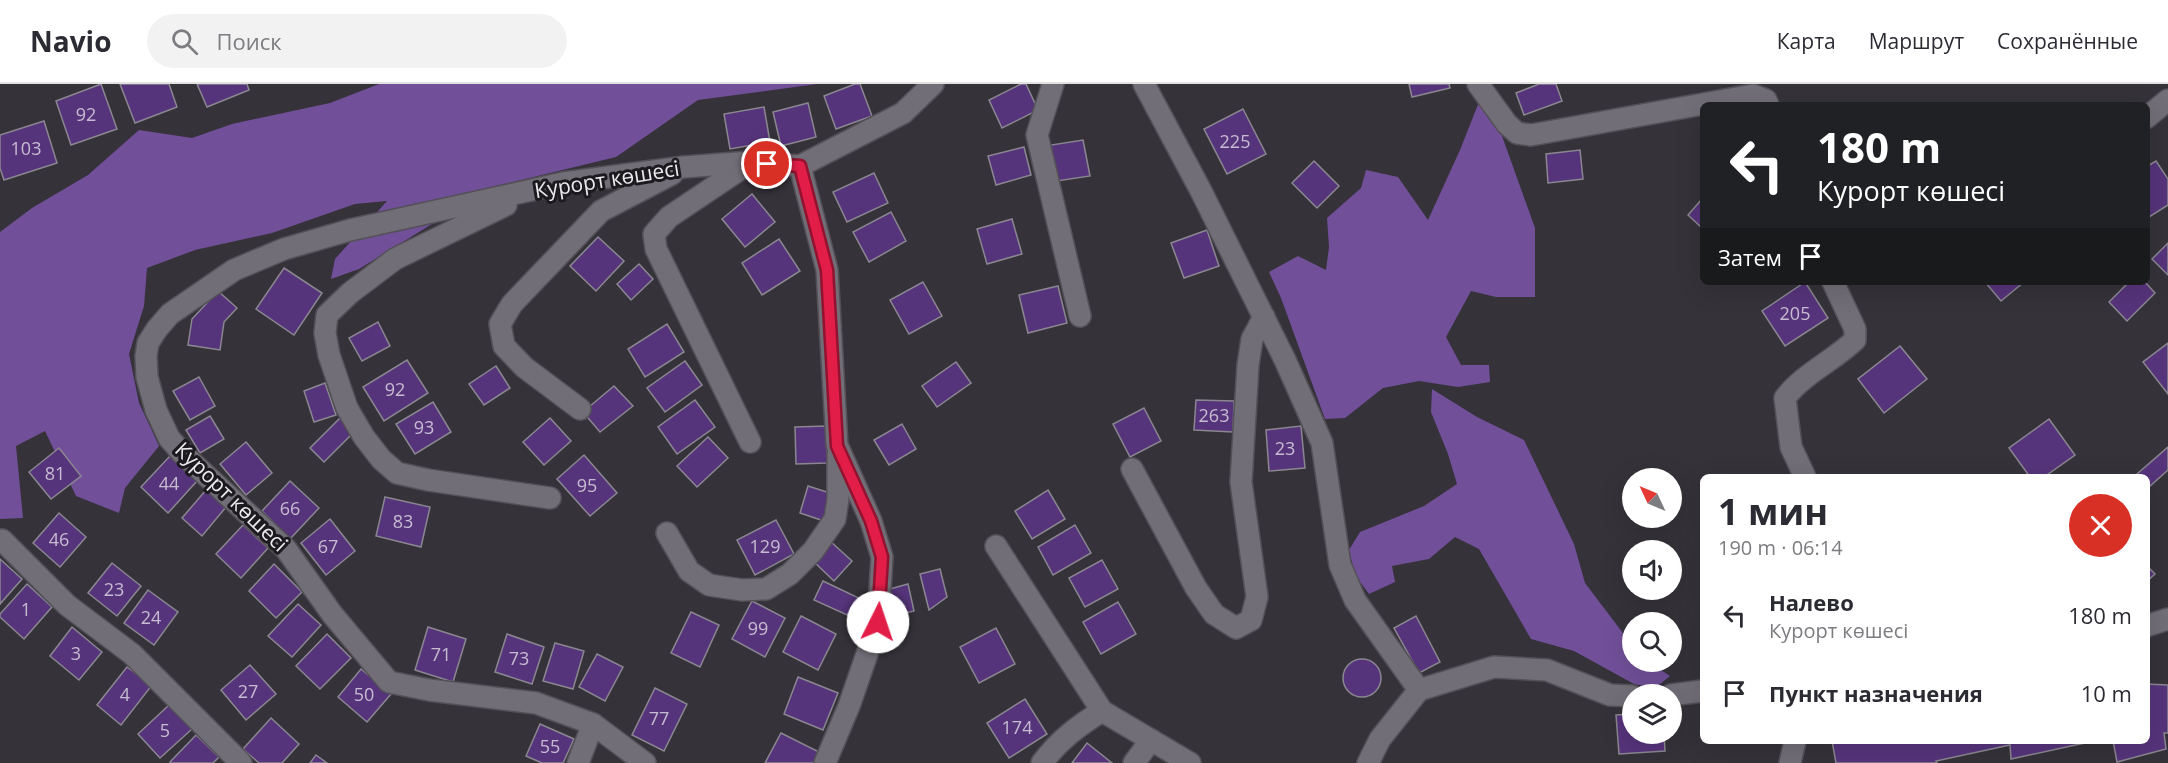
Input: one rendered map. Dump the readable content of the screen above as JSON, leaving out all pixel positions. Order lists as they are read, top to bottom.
{
  "streets": {
    "street": ["Курорт көшесі"]
  },
  "house_numbers": [
    "92",
    "225",
    "103",
    "205",
    "92",
    "263",
    "93",
    "23",
    "81",
    "44",
    "95",
    "66",
    "83",
    "46",
    "67",
    "129",
    "23",
    "1",
    "24",
    "99",
    "3",
    "71",
    "73",
    "27",
    "4",
    "50",
    "77",
    "174",
    "5",
    "55"
  ],
  "north": "top left",
  "page": {
    "header": "Navio",
    "search": "Поиск",
    "nav": ["Карта", "Маршрут", "Сохранённые"],
    "turn": ["180 m", "Курорт көшесі"],
    "then": "Затем",
    "heading": ["1 мин", "190 m · 06:14"],
    "list": [
      {
        "name": "Налево",
        "note": "Курорт көшесі",
        "value": "180 m"
      },
      {
        "name": "Пункт назначения",
        "value": "10 m"
      }
    ]
  }
}
